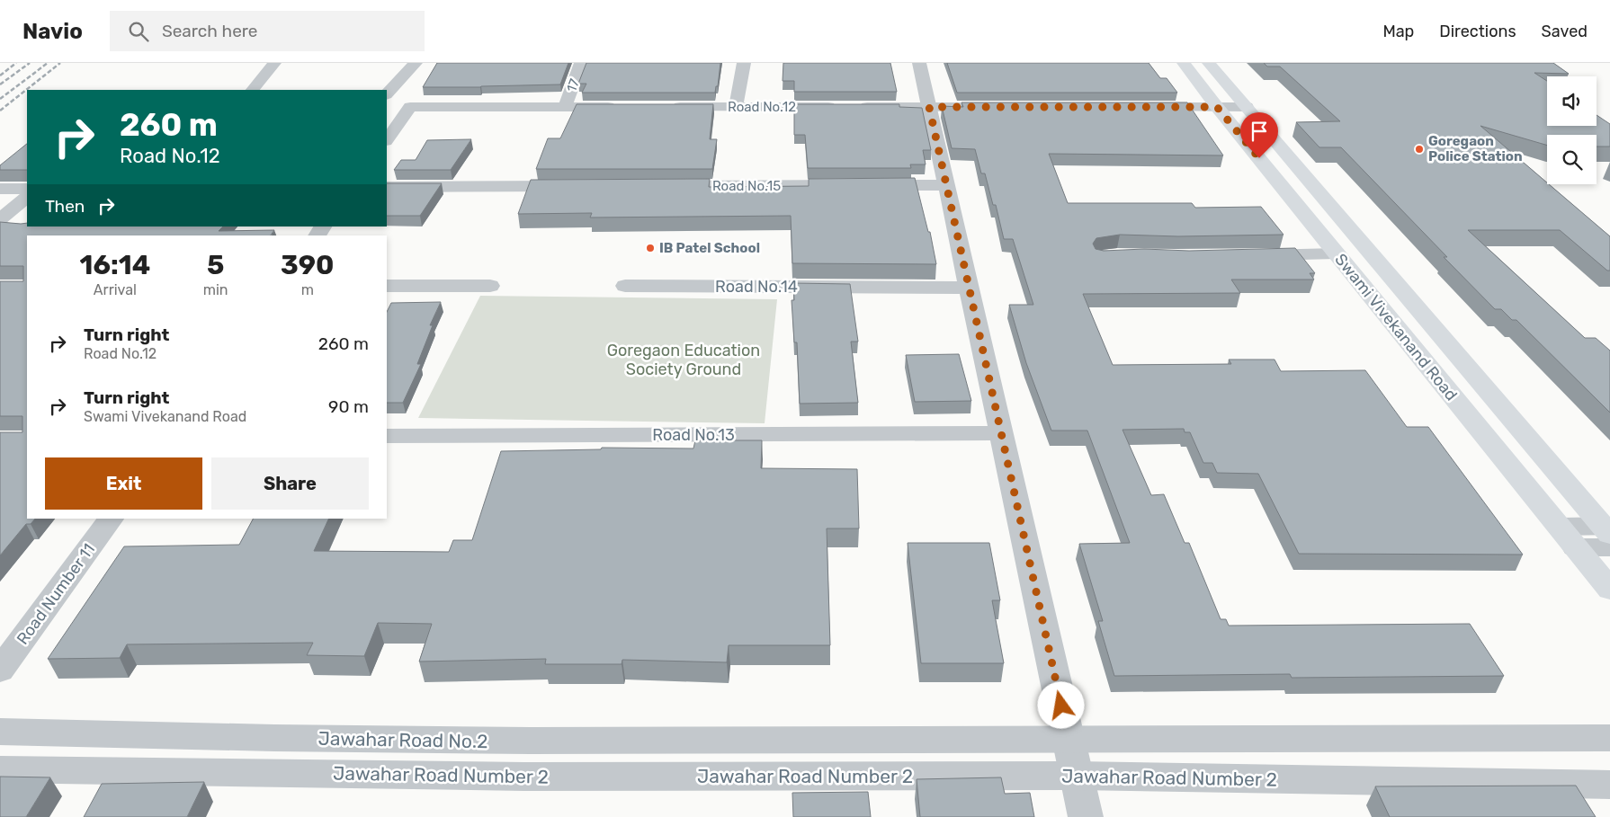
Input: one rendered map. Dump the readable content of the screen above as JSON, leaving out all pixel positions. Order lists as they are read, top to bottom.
{
  "streets": {
    "main road": ["Swami Vivekanand Road"],
    "street": [
      "17",
      "Road No.12",
      "Road No.15",
      "Road No.14",
      "Road No.13",
      "Road Number 11",
      "Jawahar Road No.2",
      "Jawahar Road Number 2"
    ]
  },
  "parks": ["Goregaon Education Society Ground"],
  "places": ["Goregaon Police Station", "IB Patel School"],
  "page": {
    "header": "Navio",
    "search": "Search here",
    "nav": ["Map", "Directions", "Saved"],
    "turn": ["260 m", "Road No.12"],
    "then": "Then",
    "eta": [
      "16:14",
      "Arrival",
      "5",
      "min",
      "390",
      "m"
    ],
    "list": [
      {
        "name": "Turn right",
        "note": "Road No.12",
        "value": "260 m"
      },
      {
        "name": "Turn right",
        "note": "Swami Vivekanand Road",
        "value": "90 m"
      }
    ],
    "buttons": ["Exit", "Share"]
  }
}
